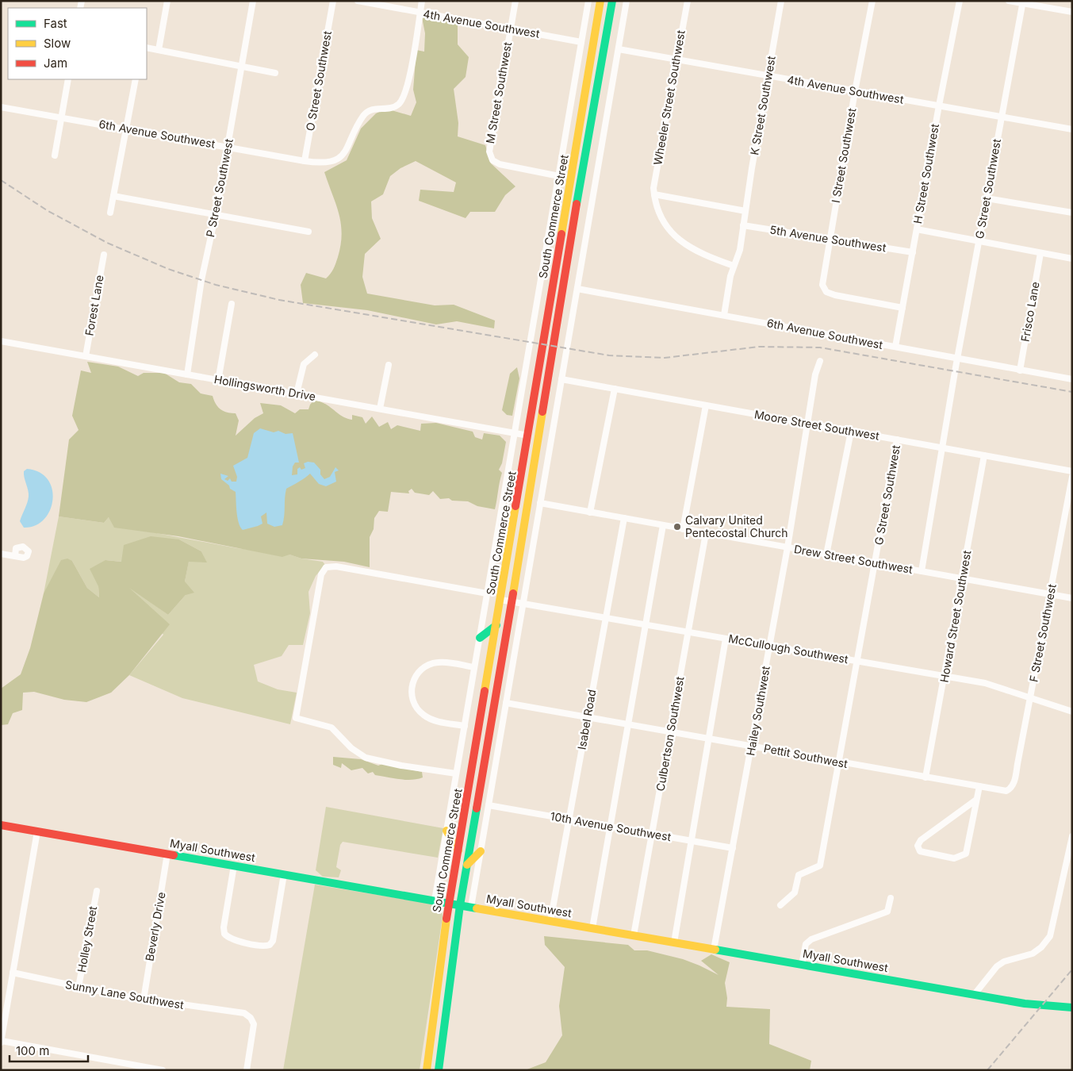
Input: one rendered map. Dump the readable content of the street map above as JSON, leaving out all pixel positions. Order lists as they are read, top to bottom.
{
  "streets": {
    "main road": ["South Commerce Street", "Myall Southwest"],
    "street": [
      "4th Avenue Southwest",
      "O Street Southwest",
      "M Street Southwest",
      "Wheeler Street Southwest",
      "K Street Southwest",
      "6th Avenue Southwest",
      "I Street Southwest",
      "H Street Southwest",
      "P Street Southwest",
      "G Street Southwest",
      "5th Avenue Southwest",
      "Forest Lane",
      "Frisco Lane",
      "Hollingsworth Drive",
      "Moore Street Southwest",
      "Drew Street Southwest",
      "Howard Street Southwest",
      "F Street Southwest",
      "McCullough Southwest",
      "Hailey Southwest",
      "Isabel Road",
      "Culbertson Southwest",
      "Pettit Southwest",
      "10th Avenue Southwest",
      "Beverly Drive",
      "Holley Street",
      "Sunny Lane Southwest"
    ]
  },
  "crossings": [
    ["4th Avenue Southwest", "M Street Southwest"],
    ["4th Avenue Southwest", "Wheeler Street Southwest"],
    ["4th Avenue Southwest", "K Street Southwest"],
    ["4th Avenue Southwest", "6th Avenue Southwest"],
    ["4th Avenue Southwest", "I Street Southwest"],
    ["4th Avenue Southwest", "H Street Southwest"],
    ["4th Avenue Southwest", "G Street Southwest"],
    ["O Street Southwest", "6th Avenue Southwest"],
    ["K Street Southwest", "5th Avenue Southwest"],
    ["6th Avenue Southwest", "H Street Southwest"],
    ["6th Avenue Southwest", "P Street Southwest"],
    ["6th Avenue Southwest", "G Street Southwest"],
    ["6th Avenue Southwest", "Frisco Lane"],
    ["I Street Southwest", "H Street Southwest"],
    ["I Street Southwest", "5th Avenue Southwest"],
    ["H Street Southwest", "5th Avenue Southwest"],
    ["P Street Southwest", "Hollingsworth Drive"],
    ["G Street Southwest", "Moore Street Southwest"],
    ["G Street Southwest", "Drew Street Southwest"],
    ["G Street Southwest", "McCullough Southwest"],
    ["G Street Southwest", "Pettit Southwest"],
    ["South Commerce Street", "Hollingsworth Drive"],
    ["South Commerce Street", "McCullough Southwest"],
    ["South Commerce Street", "Myall Southwest"],
    ["Forest Lane", "Hollingsworth Drive"],
    ["Moore Street Southwest", "Howard Street Southwest"],
    ["Moore Street Southwest", "Hailey Southwest"],
    ["Drew Street Southwest", "Howard Street Southwest"],
    ["Drew Street Southwest", "F Street Southwest"],
    ["Drew Street Southwest", "Hailey Southwest"],
    ["Drew Street Southwest", "Isabel Road"],
    ["Drew Street Southwest", "Culbertson Southwest"],
    ["Howard Street Southwest", "McCullough Southwest"],
    ["Howard Street Southwest", "Pettit Southwest"],
    ["F Street Southwest", "McCullough Southwest"],
    ["F Street Southwest", "Pettit Southwest"],
    ["McCullough Southwest", "Hailey Southwest"],
    ["McCullough Southwest", "Isabel Road"],
    ["McCullough Southwest", "Culbertson Southwest"],
    ["Hailey Southwest", "Pettit Southwest"],
    ["Hailey Southwest", "10th Avenue Southwest"],
    ["Hailey Southwest", "Myall Southwest"],
    ["Isabel Road", "Pettit Southwest"],
    ["Isabel Road", "10th Avenue Southwest"],
    ["Isabel Road", "Myall Southwest"],
    ["Culbertson Southwest", "Pettit Southwest"],
    ["Culbertson Southwest", "10th Avenue Southwest"],
    ["Culbertson Southwest", "Myall Southwest"],
    ["Myall Southwest", "Beverly Drive"],
    ["Beverly Drive", "Sunny Lane Southwest"],
    ["Holley Street", "Sunny Lane Southwest"]
  ],
  "places": ["Calvary United Pentecostal Church"],
  "legend": ["Fast", "Slow", "Jam"],
  "scale_bar": "100 m"
}
